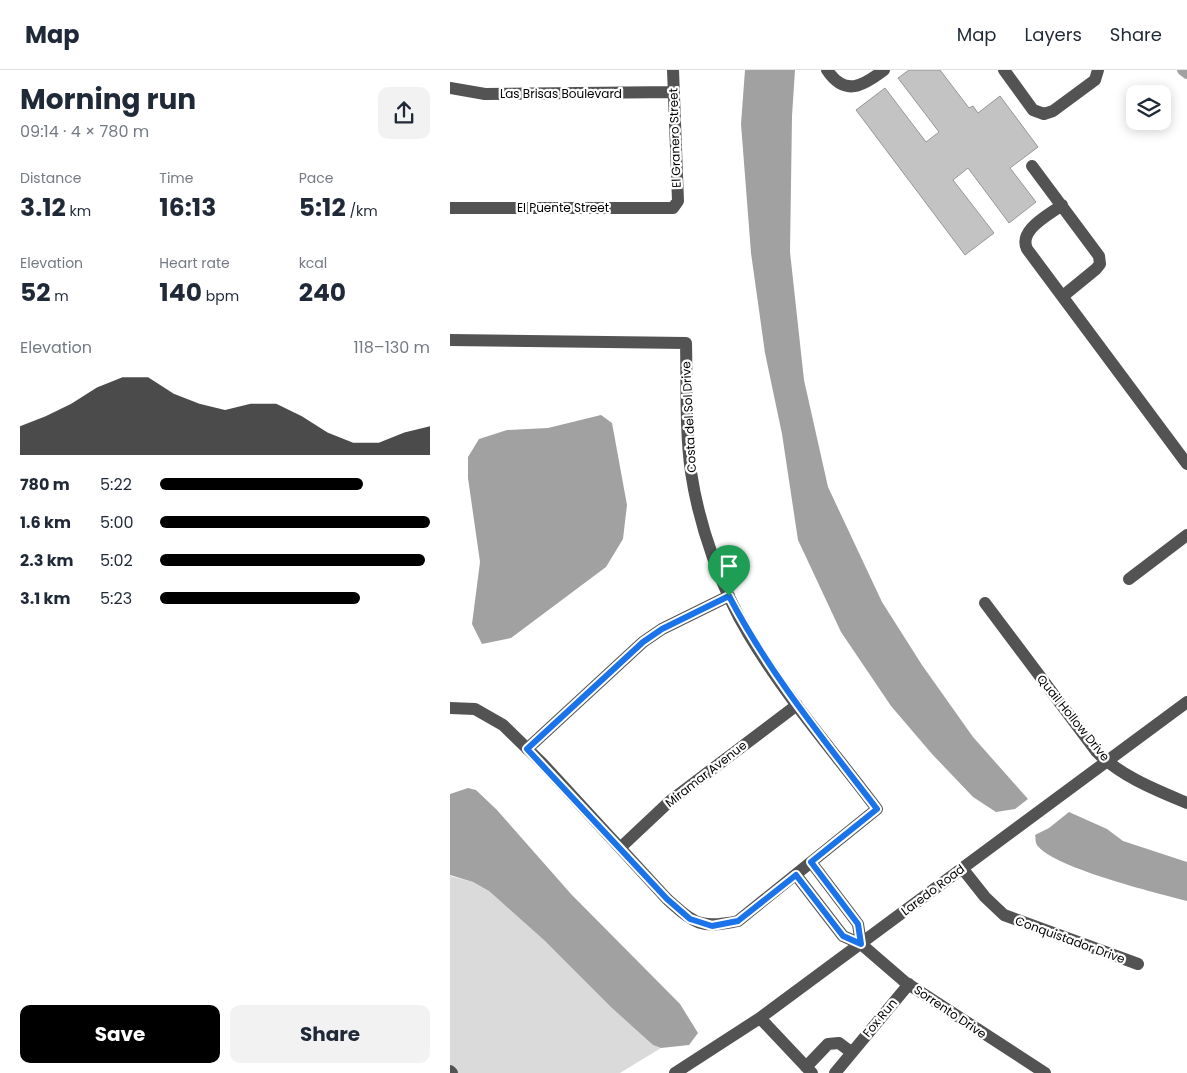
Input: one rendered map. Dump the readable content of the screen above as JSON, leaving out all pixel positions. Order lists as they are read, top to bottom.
{
  "streets": {
    "street": [
      "Las Brisas Boulevard",
      "El Granero Street",
      "El Puente Street",
      "Costa del Sol Drive",
      "Quail Hollow Drive",
      "Miramar Avenue",
      "Laredo Road",
      "Conquistador Drive",
      "Sorrento Drive",
      "Fox Run"
    ]
  },
  "crossings": [
    ["Las Brisas Boulevard", "El Granero Street"],
    ["El Granero Street", "El Puente Street"],
    ["Costa del Sol Drive", "Miramar Avenue"],
    ["Costa del Sol Drive", "Sorrento Drive"],
    ["Quail Hollow Drive", "Laredo Road"],
    ["Laredo Road", "Conquistador Drive"],
    ["Laredo Road", "Sorrento Drive"],
    ["Sorrento Drive", "Fox Run"]
  ],
  "page": {
    "header": "Map",
    "nav": ["Map", "Layers", "Share"],
    "heading": ["Morning run", "09:14 · 4 × 780 m"],
    "stats": [
      ["Distance", "3.12 km"],
      ["Time", "16:13"],
      ["Pace", "5:12 /km"],
      ["Elevation", "52 m"],
      ["Heart rate", "140 bpm"],
      ["kcal", "240"]
    ],
    "chart": ["Elevation", "118–130 m"],
    "list": [
      {
        "name": "780 m",
        "note": "5:22"
      },
      {
        "name": "1.6 km",
        "note": "5:00"
      },
      {
        "name": "2.3 km",
        "note": "5:02"
      },
      {
        "name": "3.1 km",
        "note": "5:23"
      }
    ],
    "buttons": ["Save", "Share"]
  }
}
